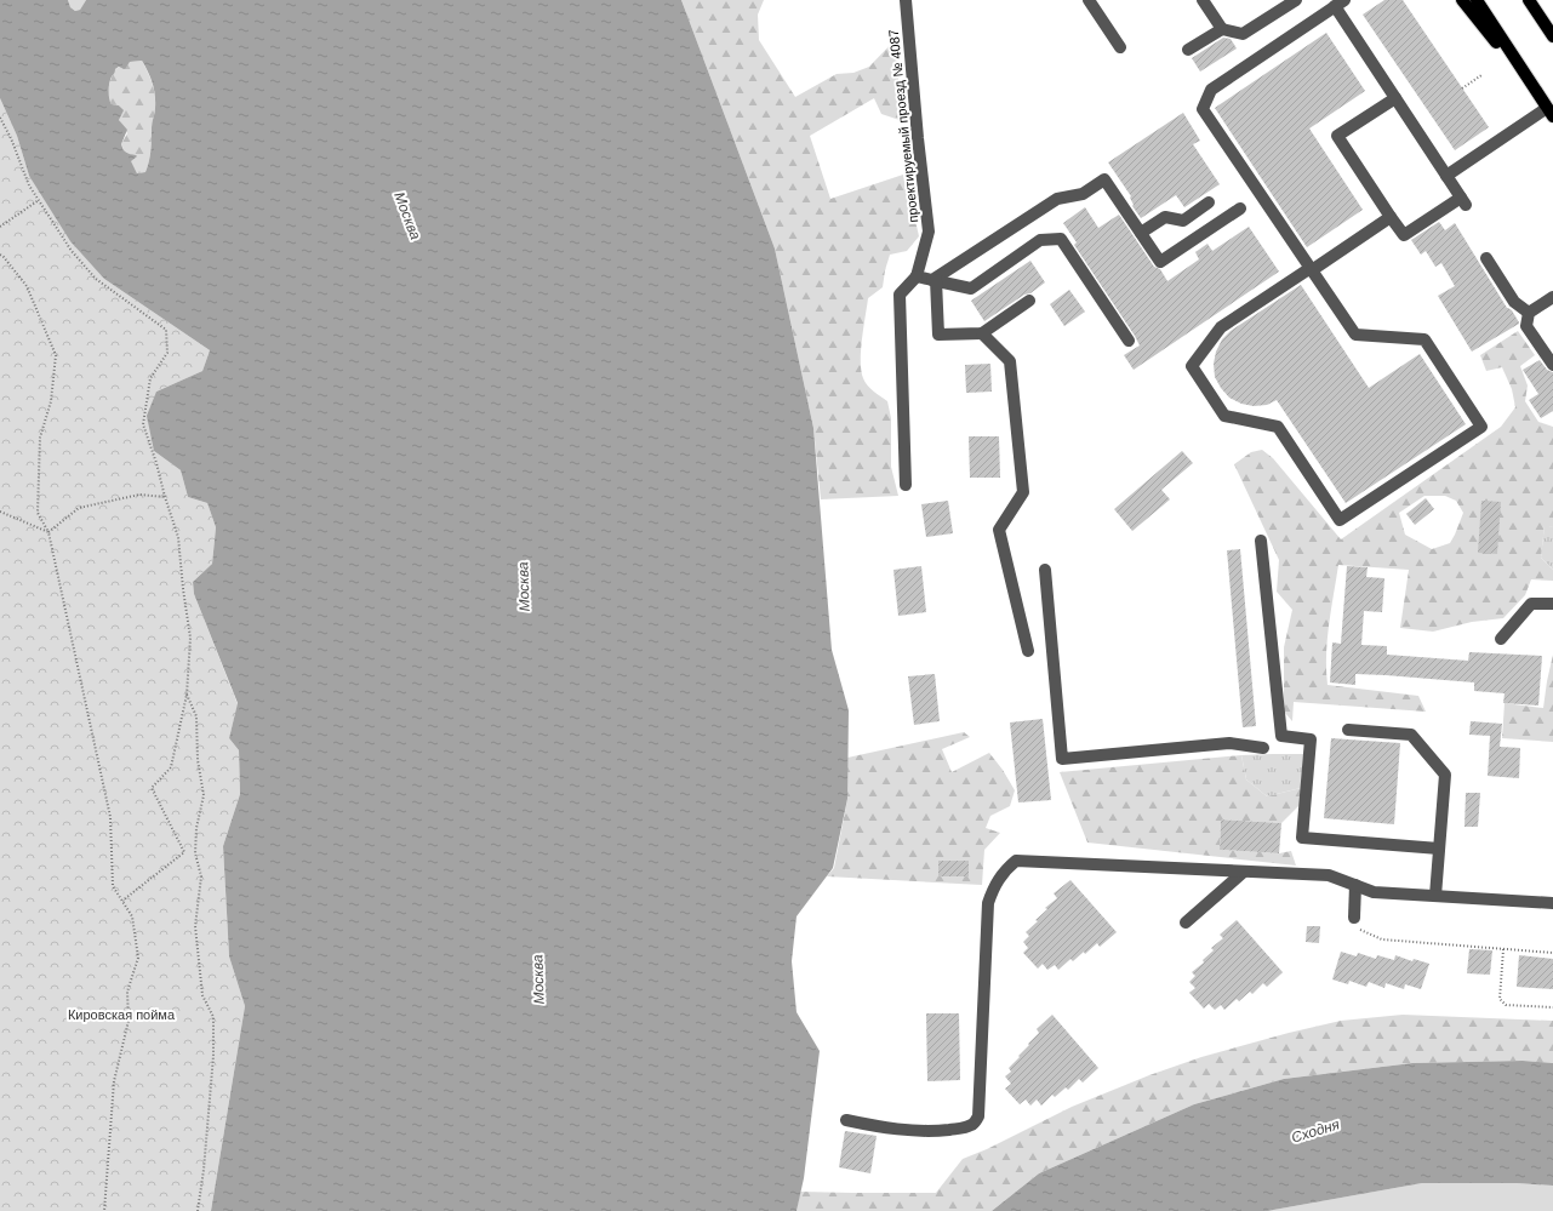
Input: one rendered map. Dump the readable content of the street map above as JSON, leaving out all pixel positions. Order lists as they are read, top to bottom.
{
  "streets": {
    "street": ["проектируемый проезд № 4087"]
  },
  "water": ["Москва", "Сходня"],
  "parks": ["Кировская пойма"]
}
